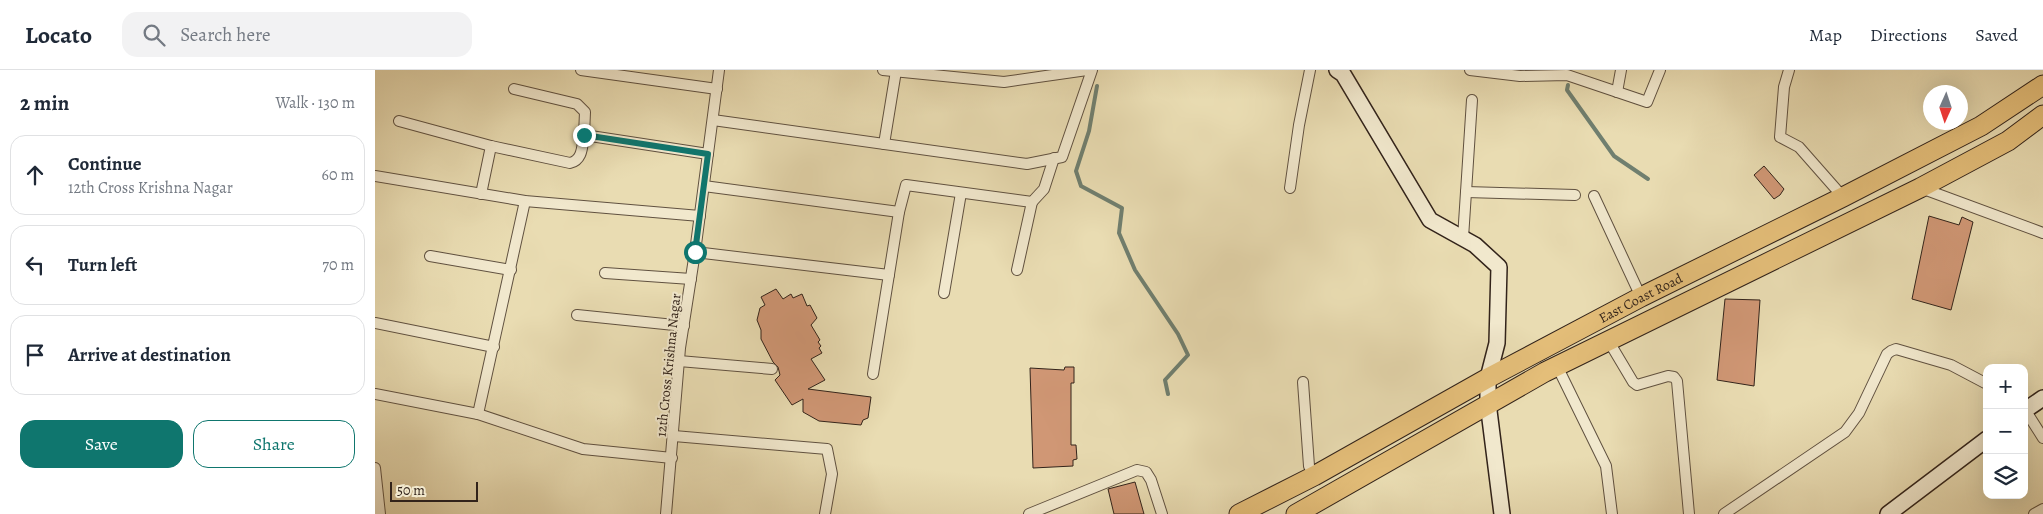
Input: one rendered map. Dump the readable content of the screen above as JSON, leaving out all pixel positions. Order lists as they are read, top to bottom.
{
  "streets": {
    "highway": ["East Coast Road"],
    "street": ["12th Cross Krishna Nagar"]
  },
  "scale_bar": "50 m",
  "north": "bottom",
  "page": {
    "header": "Locato",
    "search": "Search here",
    "nav": ["Map", "Directions", "Saved"],
    "heading": ["2 min", "Walk · 130 m"],
    "list": [
      ["Continue", "12th Cross Krishna Nagar", "60 m"],
      ["Turn left", "70 m"],
      "Arrive at destination"
    ],
    "map_buttons": ["+", "−"],
    "buttons": ["Save", "Share"],
    "scale": "50 m"
  }
}
